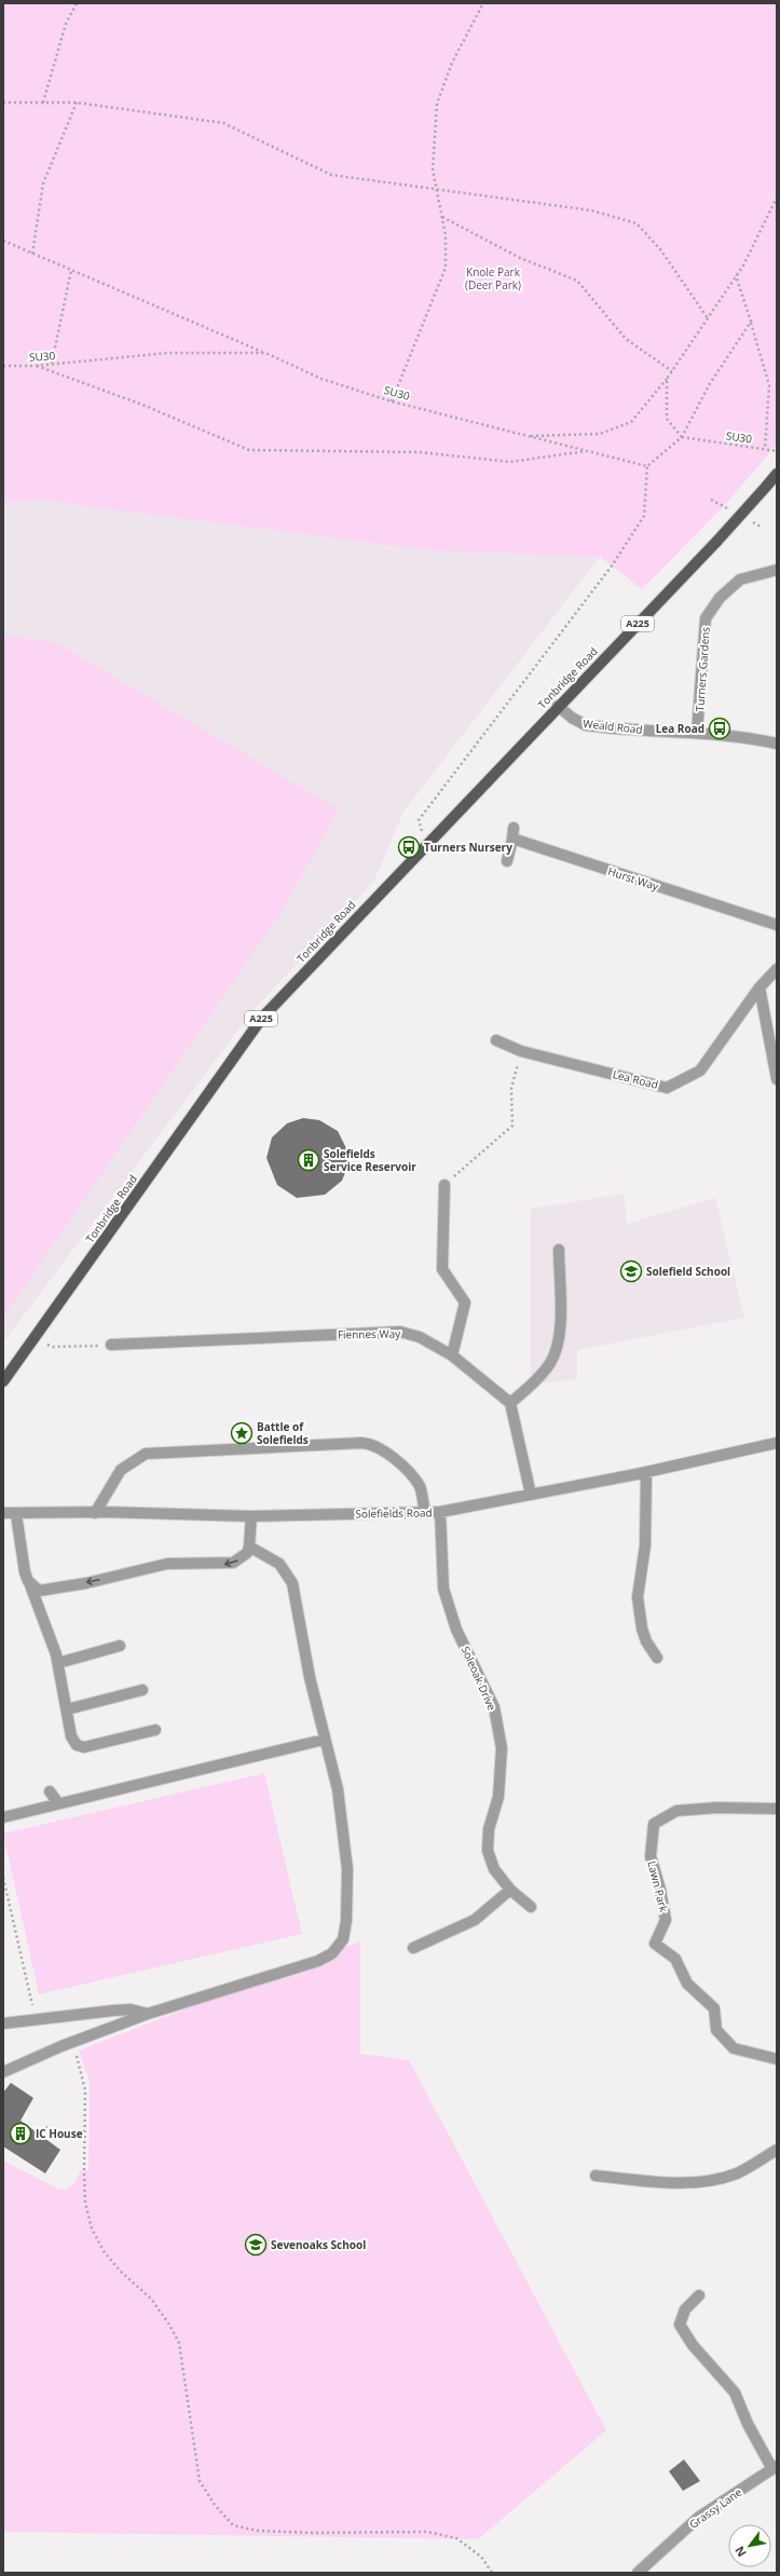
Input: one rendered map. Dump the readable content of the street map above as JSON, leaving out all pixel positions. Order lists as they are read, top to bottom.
{
  "streets": {
    "main road": ["A225", "Tonbridge Road"],
    "street": [
      "Turners Gardens",
      "Weald Road",
      "Hurst Way",
      "Lea Road",
      "Fiennes Way",
      "Solefields Road",
      "Soleoak Drive",
      "Lawn Park",
      "Grassy Lane"
    ],
    "path": ["SU30"]
  },
  "crossings": [
    ["Turners Gardens", "Weald Road"],
    ["Tonbridge Road", "Weald Road"],
    ["Solefields Road", "Soleoak Drive"]
  ],
  "parks": ["Knole Park (Deer Park)"],
  "places": {
    "bus stop": ["Lea Road", "Turners Nursery"],
    "building": ["Solefields Service Reservoir", "IC House"],
    "school or university": ["Solefield School", "Sevenoaks School"],
    "place": ["Battle of Solefields"]
  },
  "north": "bottom left"
}
